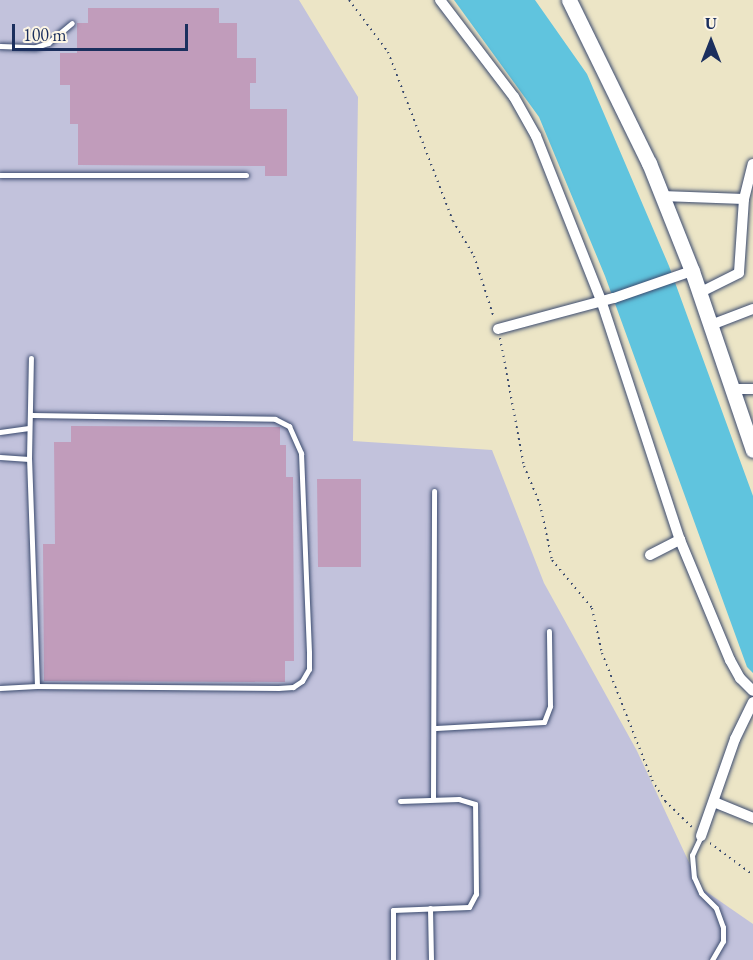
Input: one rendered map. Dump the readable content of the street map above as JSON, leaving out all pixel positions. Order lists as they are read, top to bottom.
{
  "scale_bar": "100 m",
  "north": "top"
}
